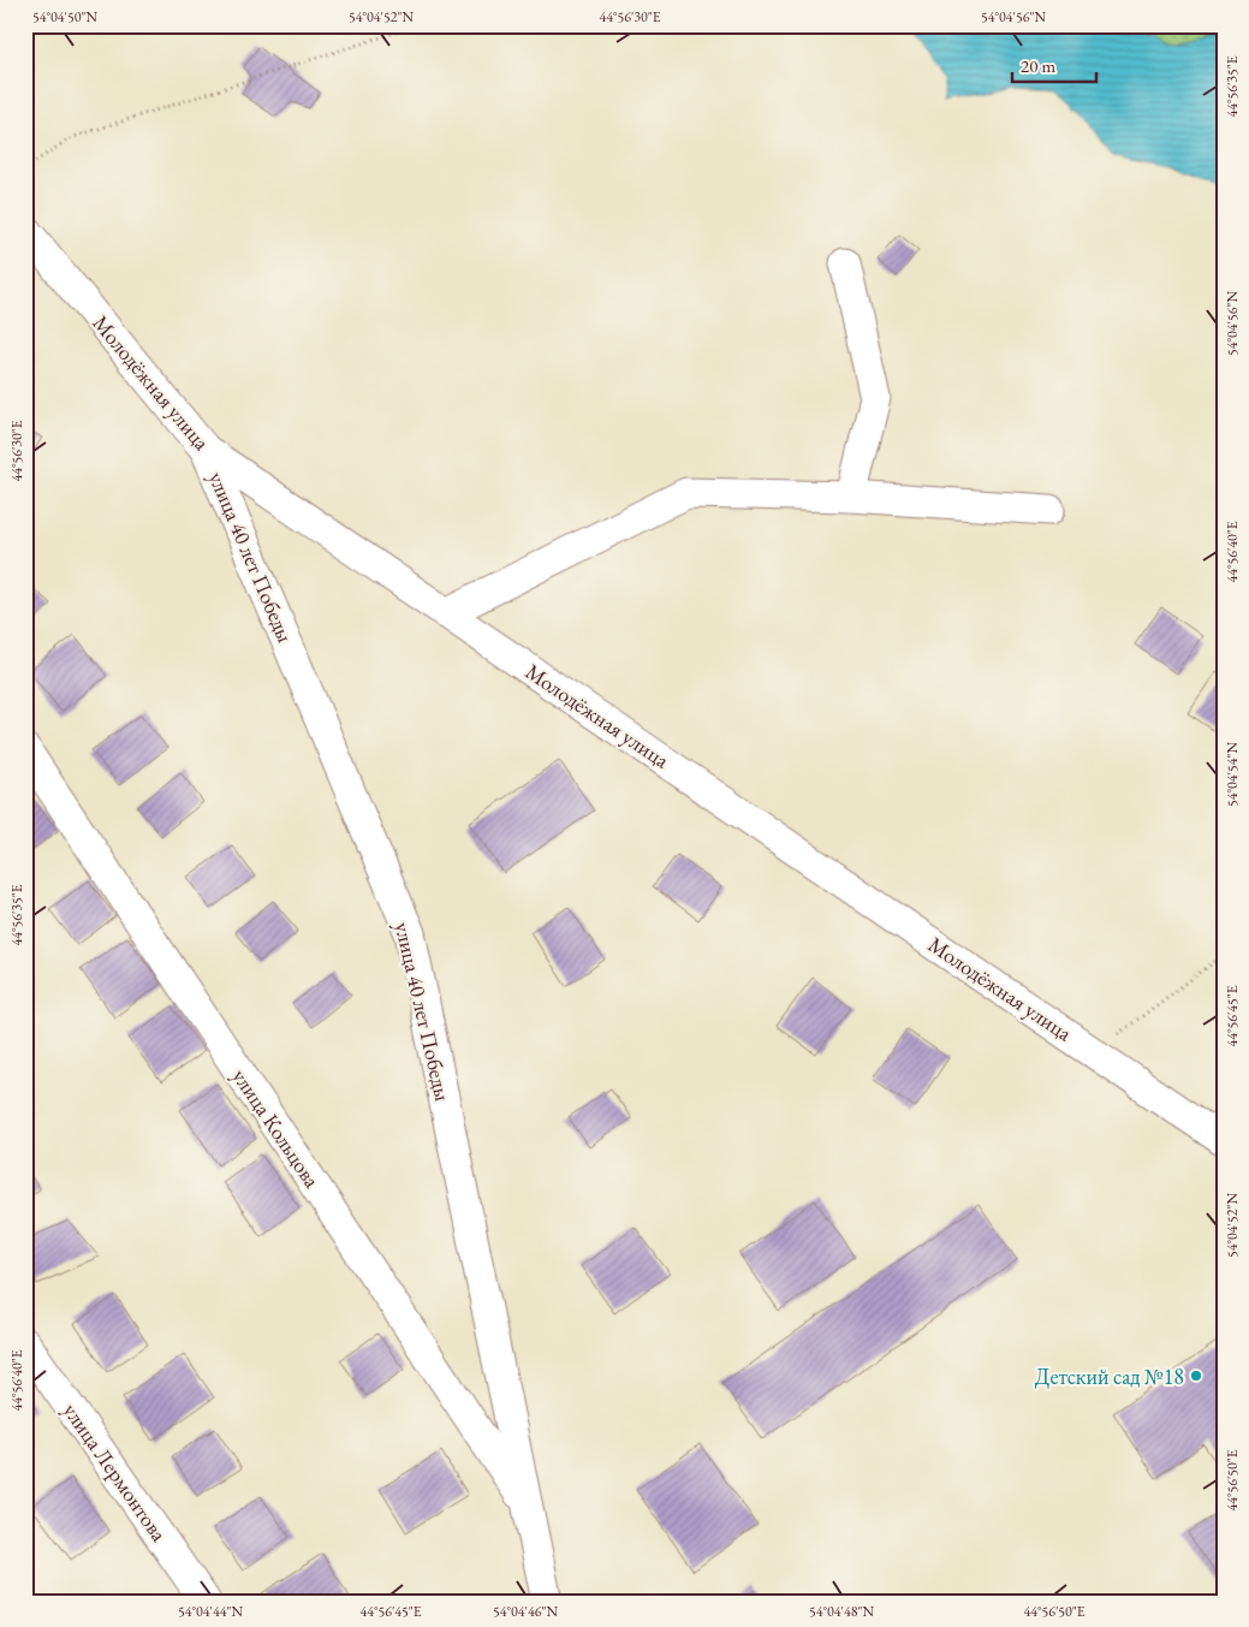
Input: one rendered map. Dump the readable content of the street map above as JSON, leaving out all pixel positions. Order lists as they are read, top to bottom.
{
  "streets": {
    "street": [
      "Молодёжная улица",
      "улица 40 лет Победы",
      "улица Кольцова",
      "улица Лермонтова"
    ]
  },
  "crossings": [
    ["Молодёжная улица", "улица 40 лет Победы"],
    ["улица 40 лет Победы", "улица Кольцова"]
  ],
  "places": ["Детский сад №18"],
  "scale_bar": "20 m",
  "coordinates": [
    "54°04'50\"N",
    "54°04'52\"N",
    "44°56'30\"E",
    "54°04'56\"N",
    "44°56'35\"E",
    "44°56'40\"E",
    "54°04'54\"N",
    "44°56'45\"E",
    "44°56'50\"E",
    "54°04'44\"N",
    "54°04'46\"N",
    "54°04'48\"N"
  ]
}
